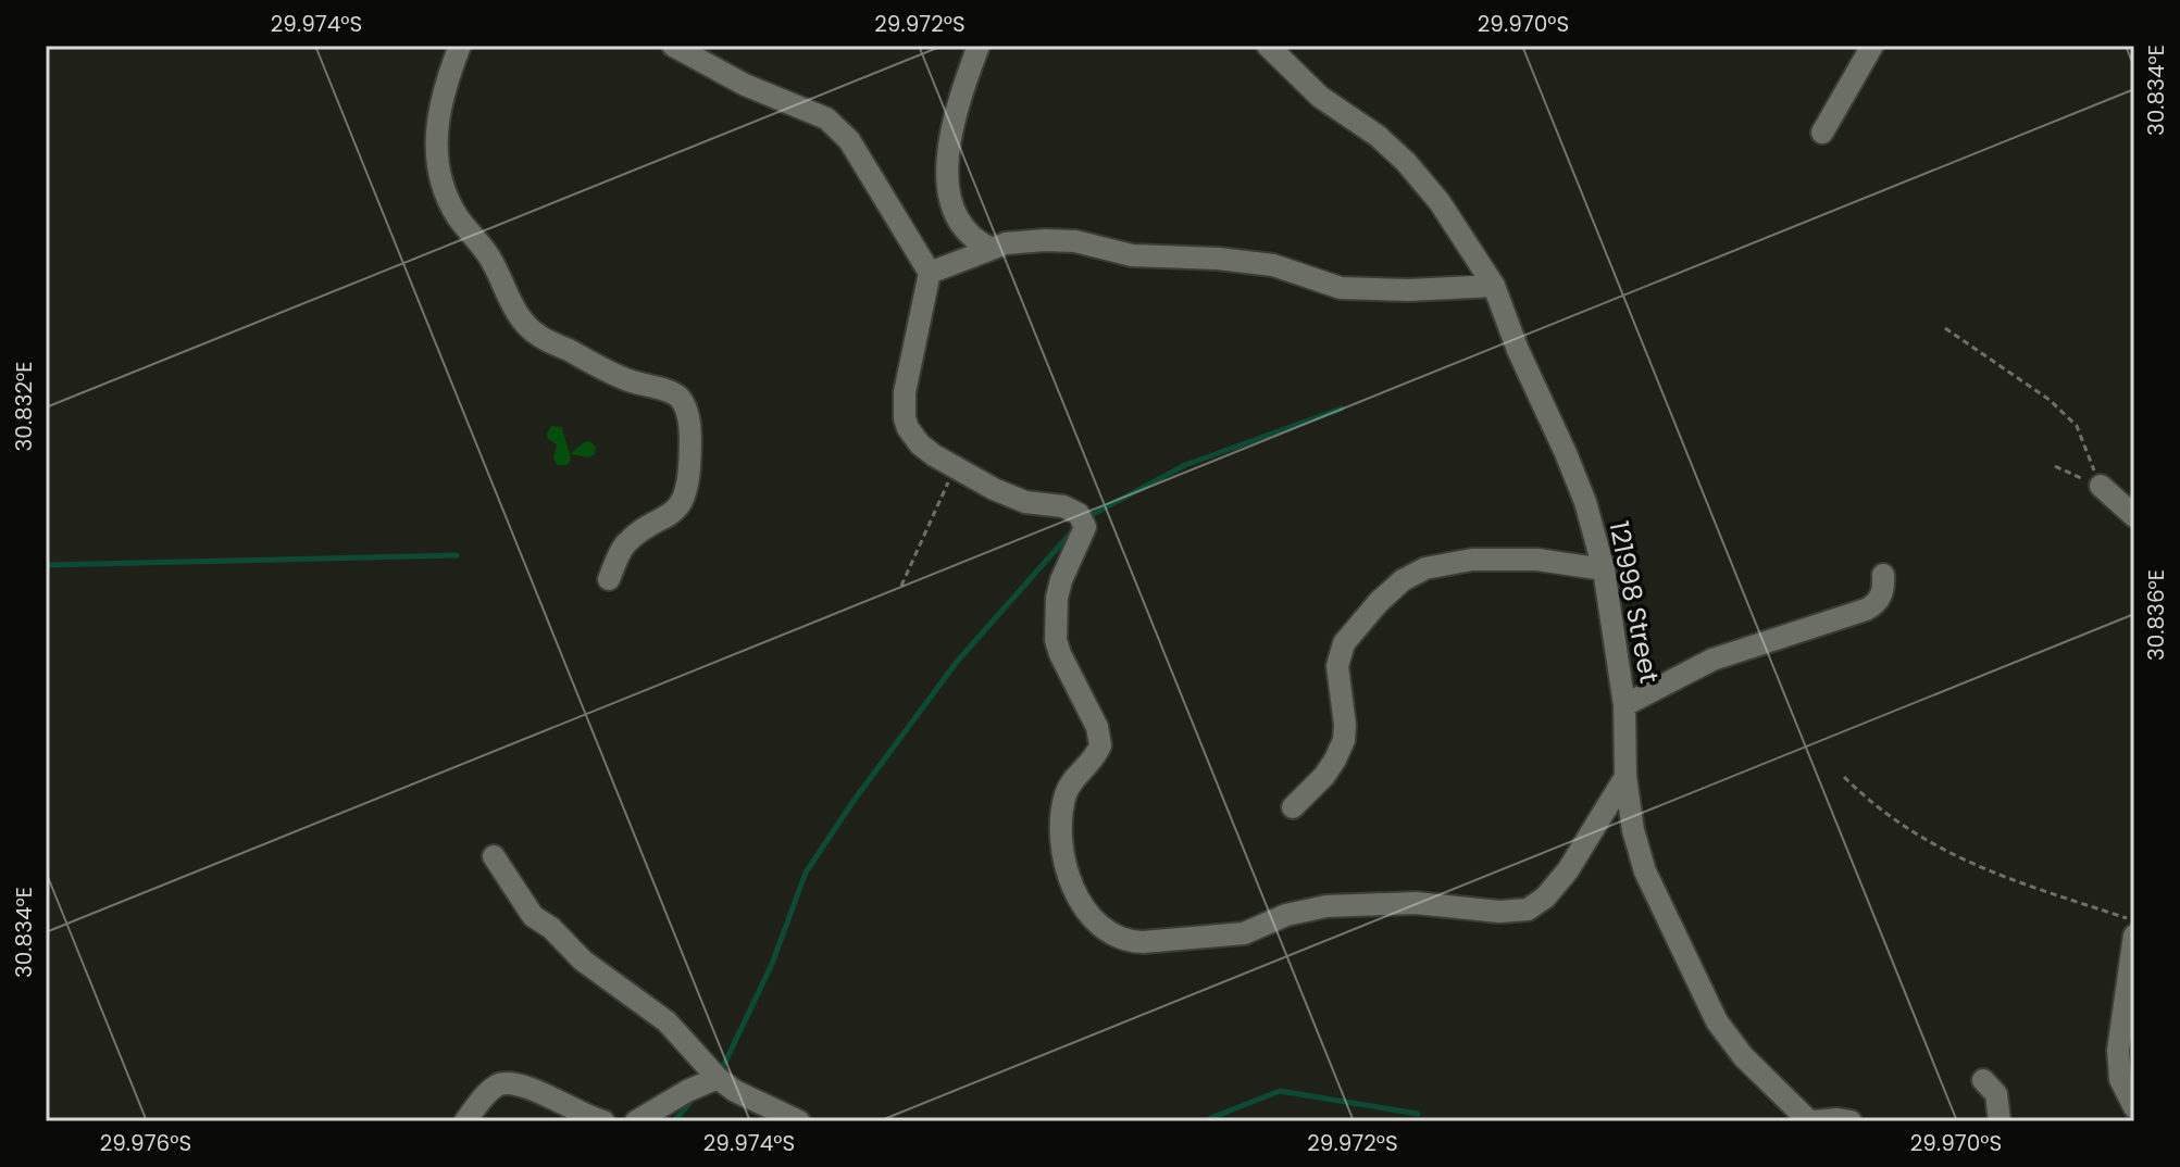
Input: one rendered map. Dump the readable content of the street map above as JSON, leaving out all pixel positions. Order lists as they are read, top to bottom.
{
  "streets": {
    "street": ["121998 Street"]
  },
  "coordinates": [
    "29.974°S",
    "29.972°S",
    "29.970°S",
    "30.834°E",
    "30.832°E",
    "30.836°E",
    "29.976°S"
  ]
}
